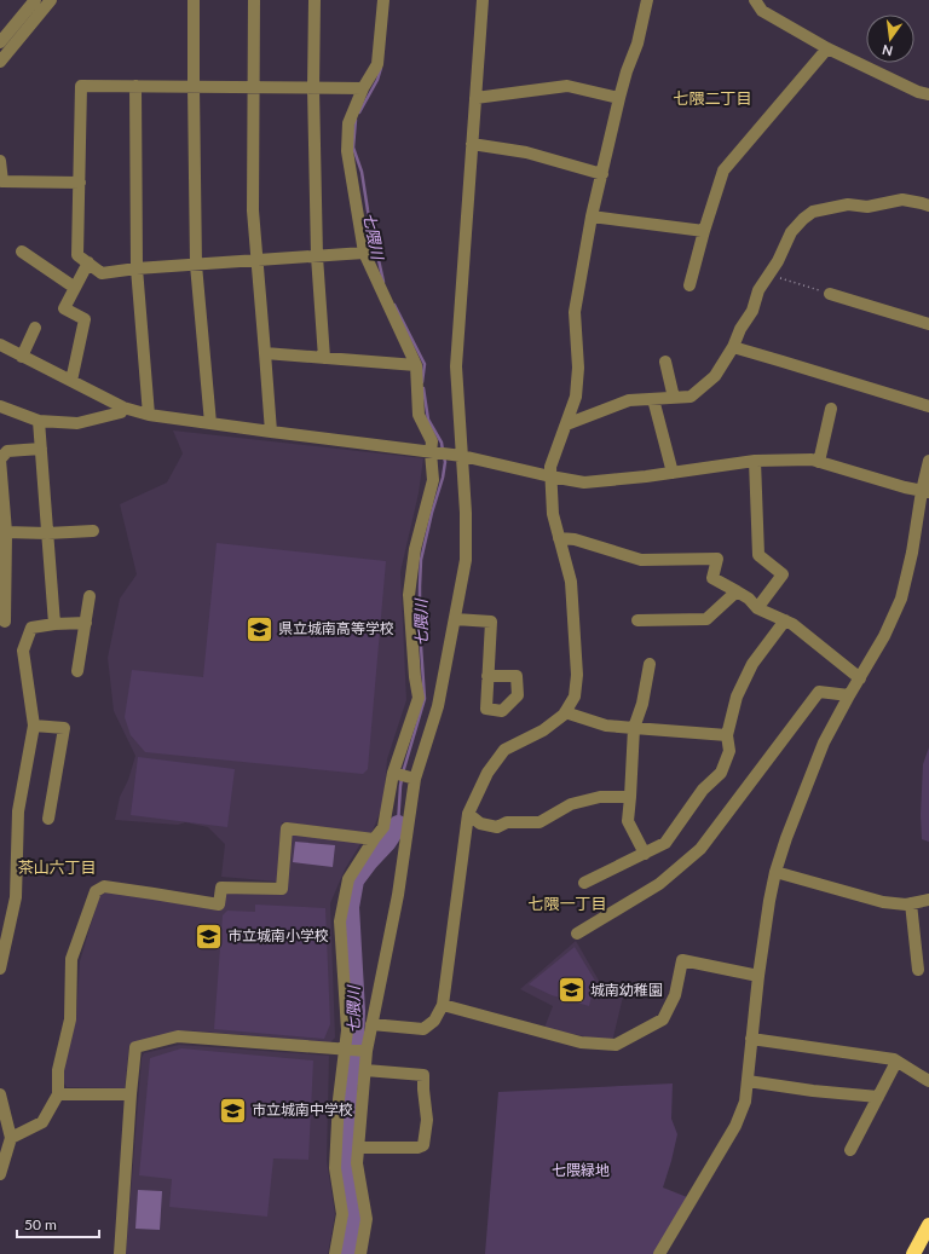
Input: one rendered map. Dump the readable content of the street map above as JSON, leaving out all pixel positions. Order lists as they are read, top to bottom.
{
  "districts": ["七隈二丁目", "茶山六丁目", "七隈一丁目"],
  "water": ["七隈川"],
  "parks": ["七隈緑地"],
  "places": {
    "school or university": [
      "県立城南高等学校",
      "市立城南小学校",
      "城南幼稚園",
      "市立城南中学校"
    ]
  },
  "scale_bar": "50 m",
  "north": "bottom"
}
